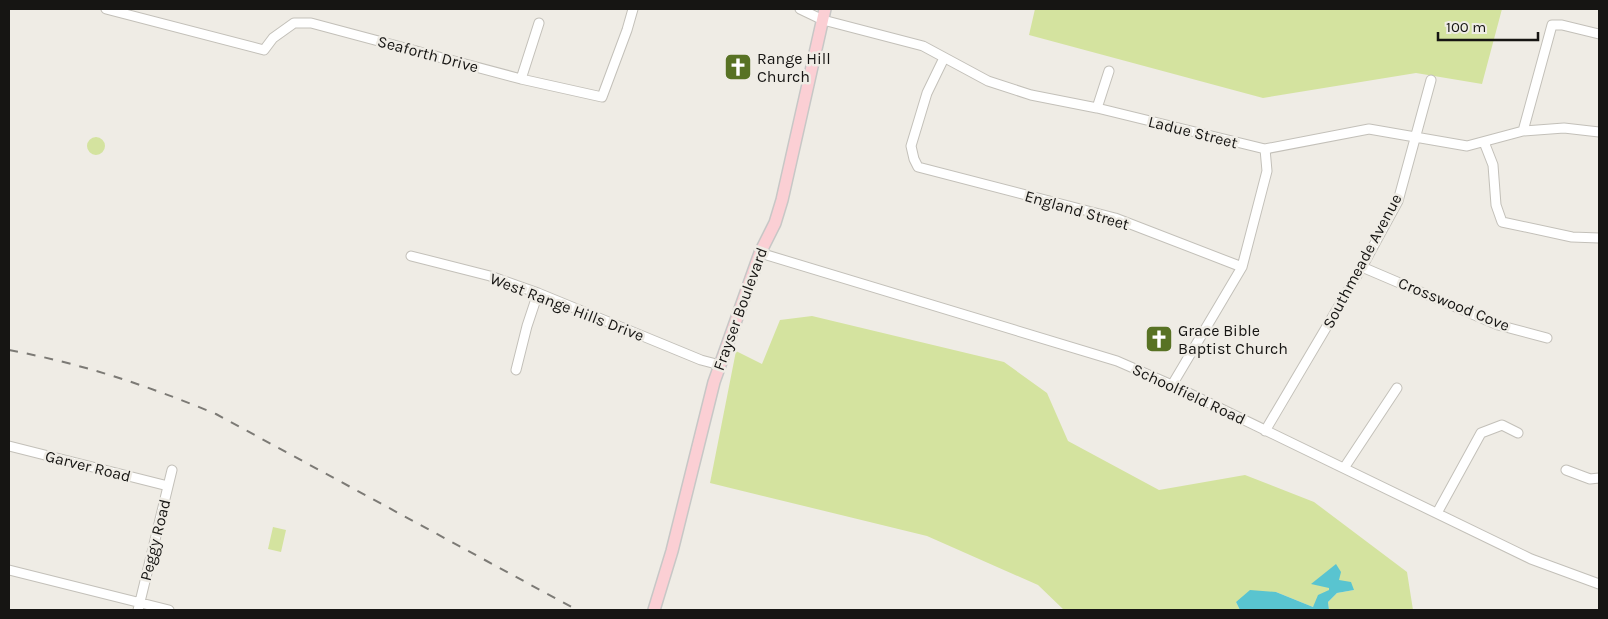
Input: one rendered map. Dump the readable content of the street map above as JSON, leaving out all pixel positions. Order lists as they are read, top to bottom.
{
  "streets": {
    "main road": ["Frayser Boulevard"],
    "street": [
      "Seaforth Drive",
      "Ladue Street",
      "England Street",
      "Southmeade Avenue",
      "Crosswood Cove",
      "West Range Hills Drive",
      "Schoolfield Road",
      "Garver Road",
      "Peggy Road"
    ]
  },
  "crossings": [
    ["Ladue Street", "England Street"],
    ["Ladue Street", "Southmeade Avenue"],
    ["Ladue Street", "Frayser Boulevard"],
    ["Southmeade Avenue", "Crosswood Cove"],
    ["Southmeade Avenue", "Schoolfield Road"],
    ["West Range Hills Drive", "Frayser Boulevard"],
    ["Frayser Boulevard", "Schoolfield Road"],
    ["Garver Road", "Peggy Road"]
  ],
  "places": {
    "church": ["Range Hill Church", "Grace Bible Baptist Church"]
  },
  "scale_bar": "100 m"
}
